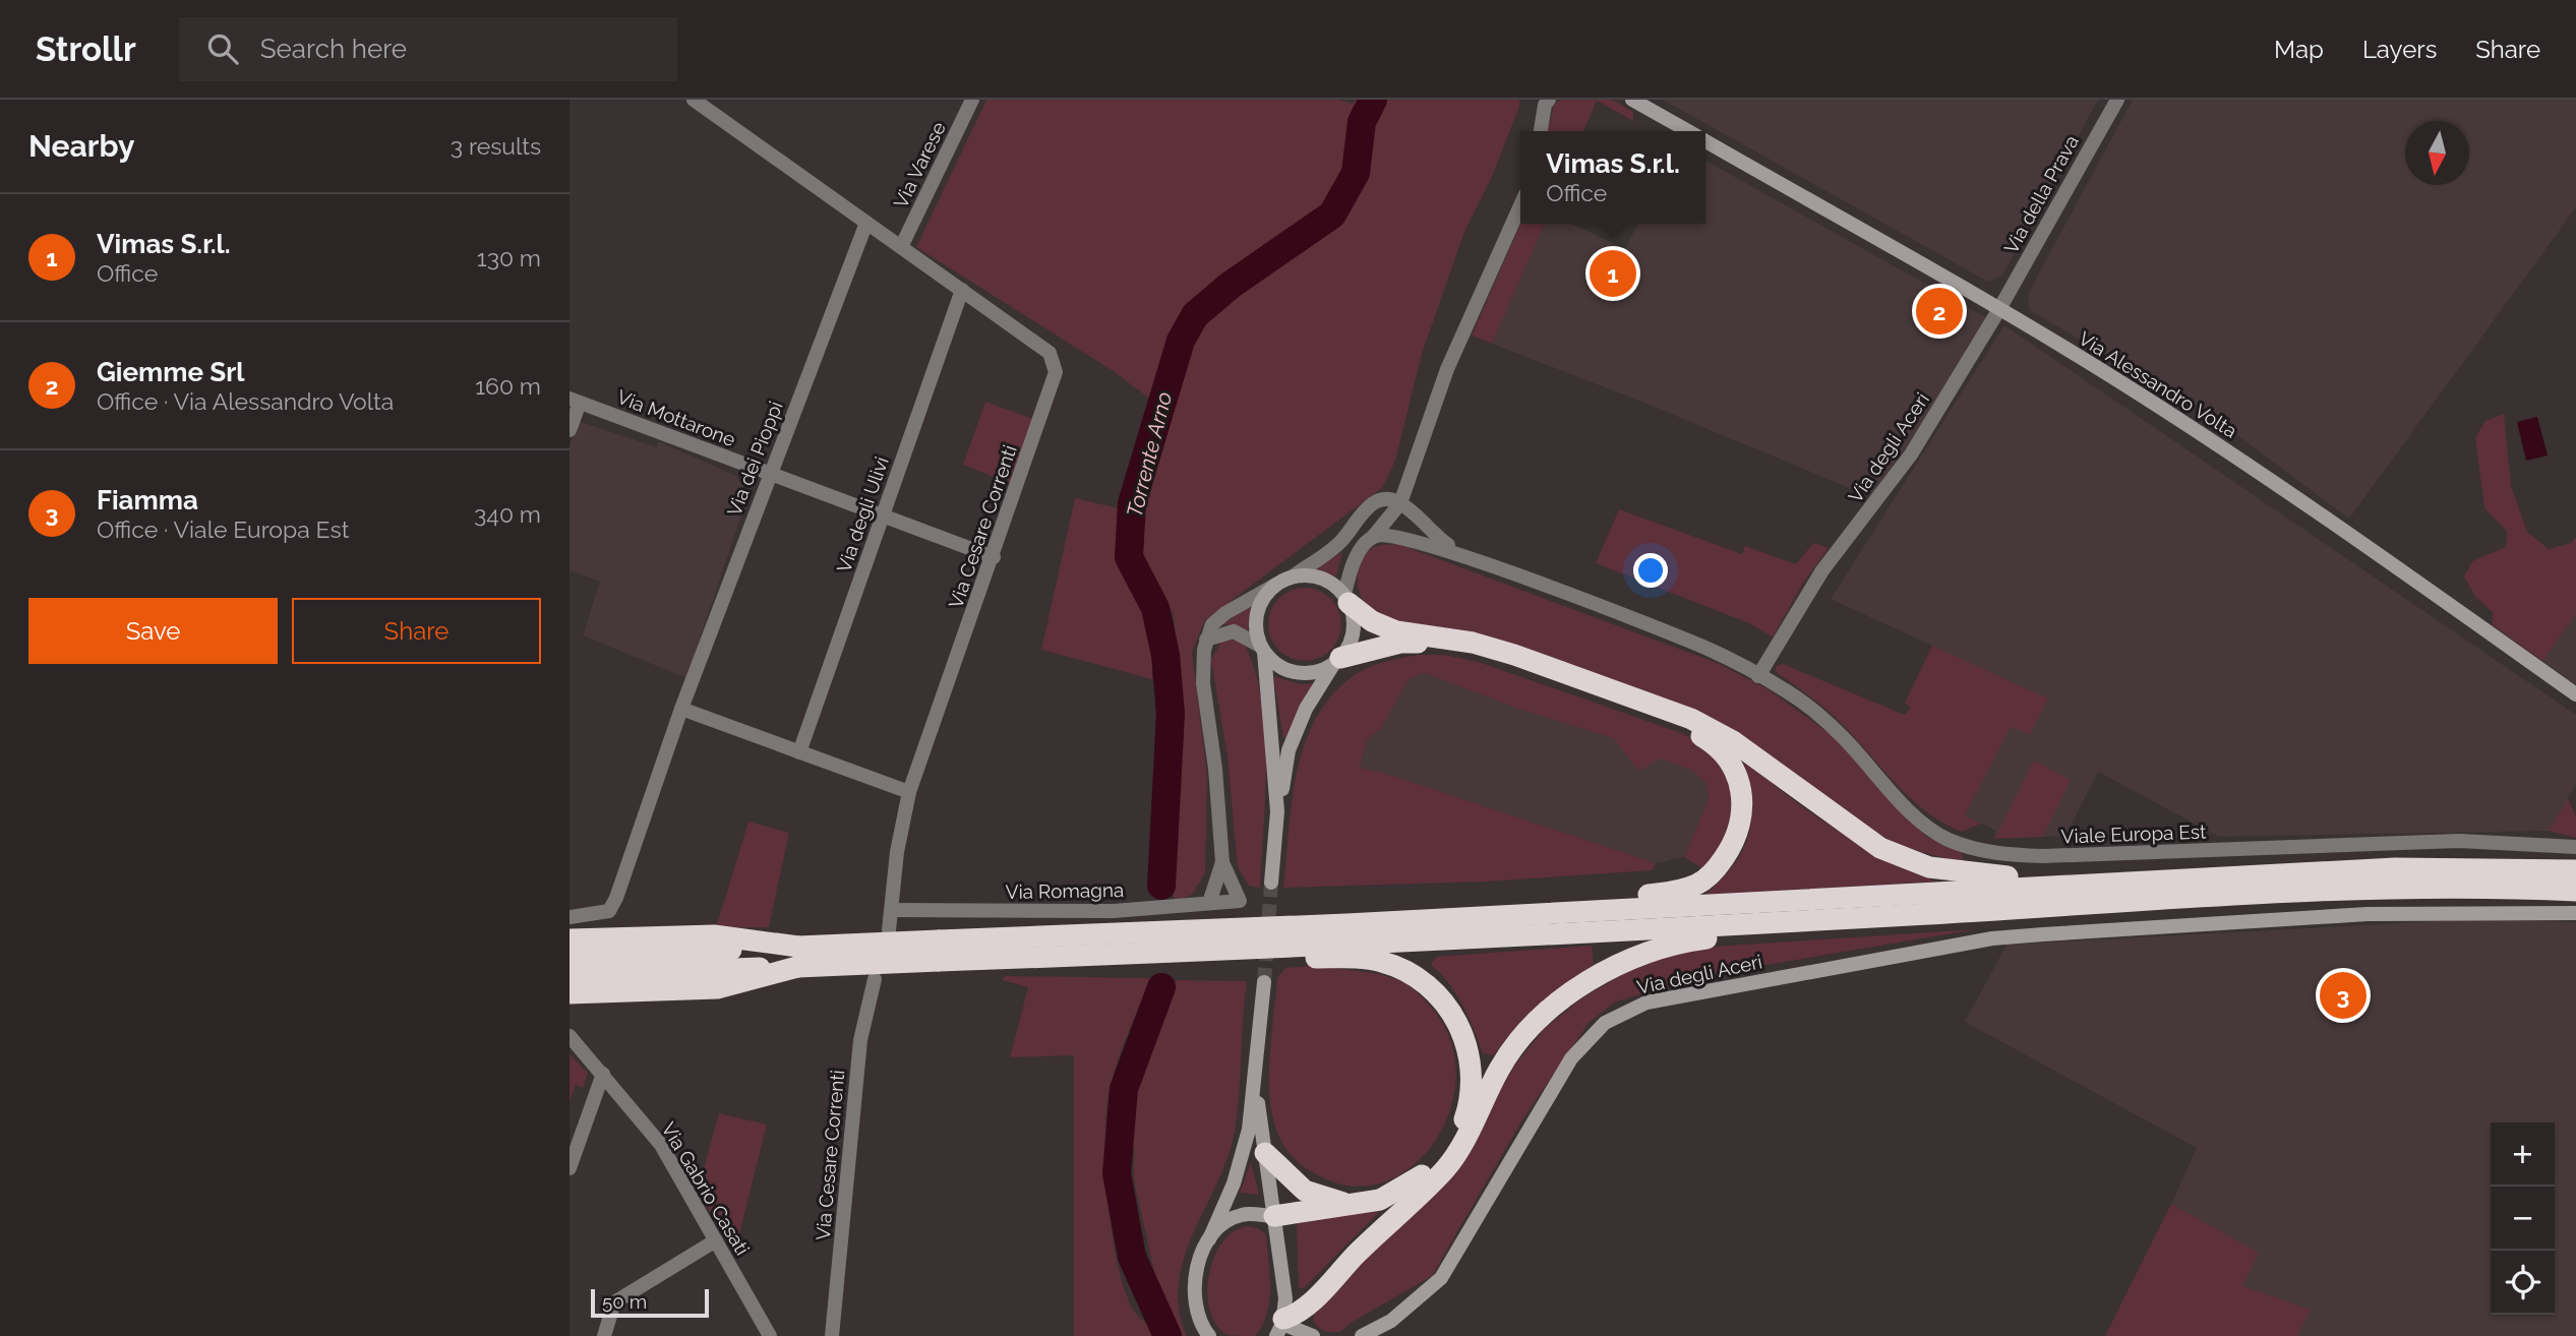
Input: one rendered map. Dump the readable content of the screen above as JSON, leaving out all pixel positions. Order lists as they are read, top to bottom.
{
  "streets": {
    "street": [
      "Via Varese",
      "Via della Prava",
      "Via Alessandro Volta",
      "Via Mottarone",
      "Via degli Aceri",
      "Via dei Pioppi",
      "Via degli Ulivi",
      "Via Cesare Correnti",
      "Viale Europa Est",
      "Via Romagna",
      "Via Gabrio Casati"
    ]
  },
  "crossings": [
    ["Via Varese", "Via Cesare Correnti"],
    ["Via della Prava", "Via Alessandro Volta"],
    ["Via della Prava", "Via degli Aceri"],
    ["Via Alessandro Volta", "Via degli Aceri"],
    ["Via Mottarone", "Via dei Pioppi"],
    ["Via Mottarone", "Via degli Ulivi"],
    ["Via Mottarone", "Via Cesare Correnti"],
    ["Via degli Aceri", "Viale Europa Est"],
    ["Via dei Pioppi", "Via Cesare Correnti"],
    ["Via degli Ulivi", "Via Cesare Correnti"],
    ["Via Cesare Correnti", "Via Romagna"]
  ],
  "water": ["Torrente Arno"],
  "scale_bar": "50 m",
  "north": "bottom",
  "page": {
    "header": "Strollr",
    "search": "Search here",
    "nav": ["Map", "Layers", "Share"],
    "heading": ["Nearby", "3 results"],
    "popup": ["Vimas S.r.l.", "Office"],
    "list": [
      {
        "mark": "1",
        "name": "Vimas S.r.l.",
        "note": "Office",
        "value": "130 m"
      },
      {
        "mark": "2",
        "name": "Giemme Srl",
        "note": "Office · Via Alessandro Volta",
        "value": "160 m"
      },
      {
        "mark": "3",
        "name": "Fiamma",
        "note": "Office · Viale Europa Est",
        "value": "340 m"
      }
    ],
    "pins": ["1", "2", "3"],
    "buttons": ["Save", "Share"],
    "map_buttons": ["+", "−"],
    "scale": "50 m"
  }
}
